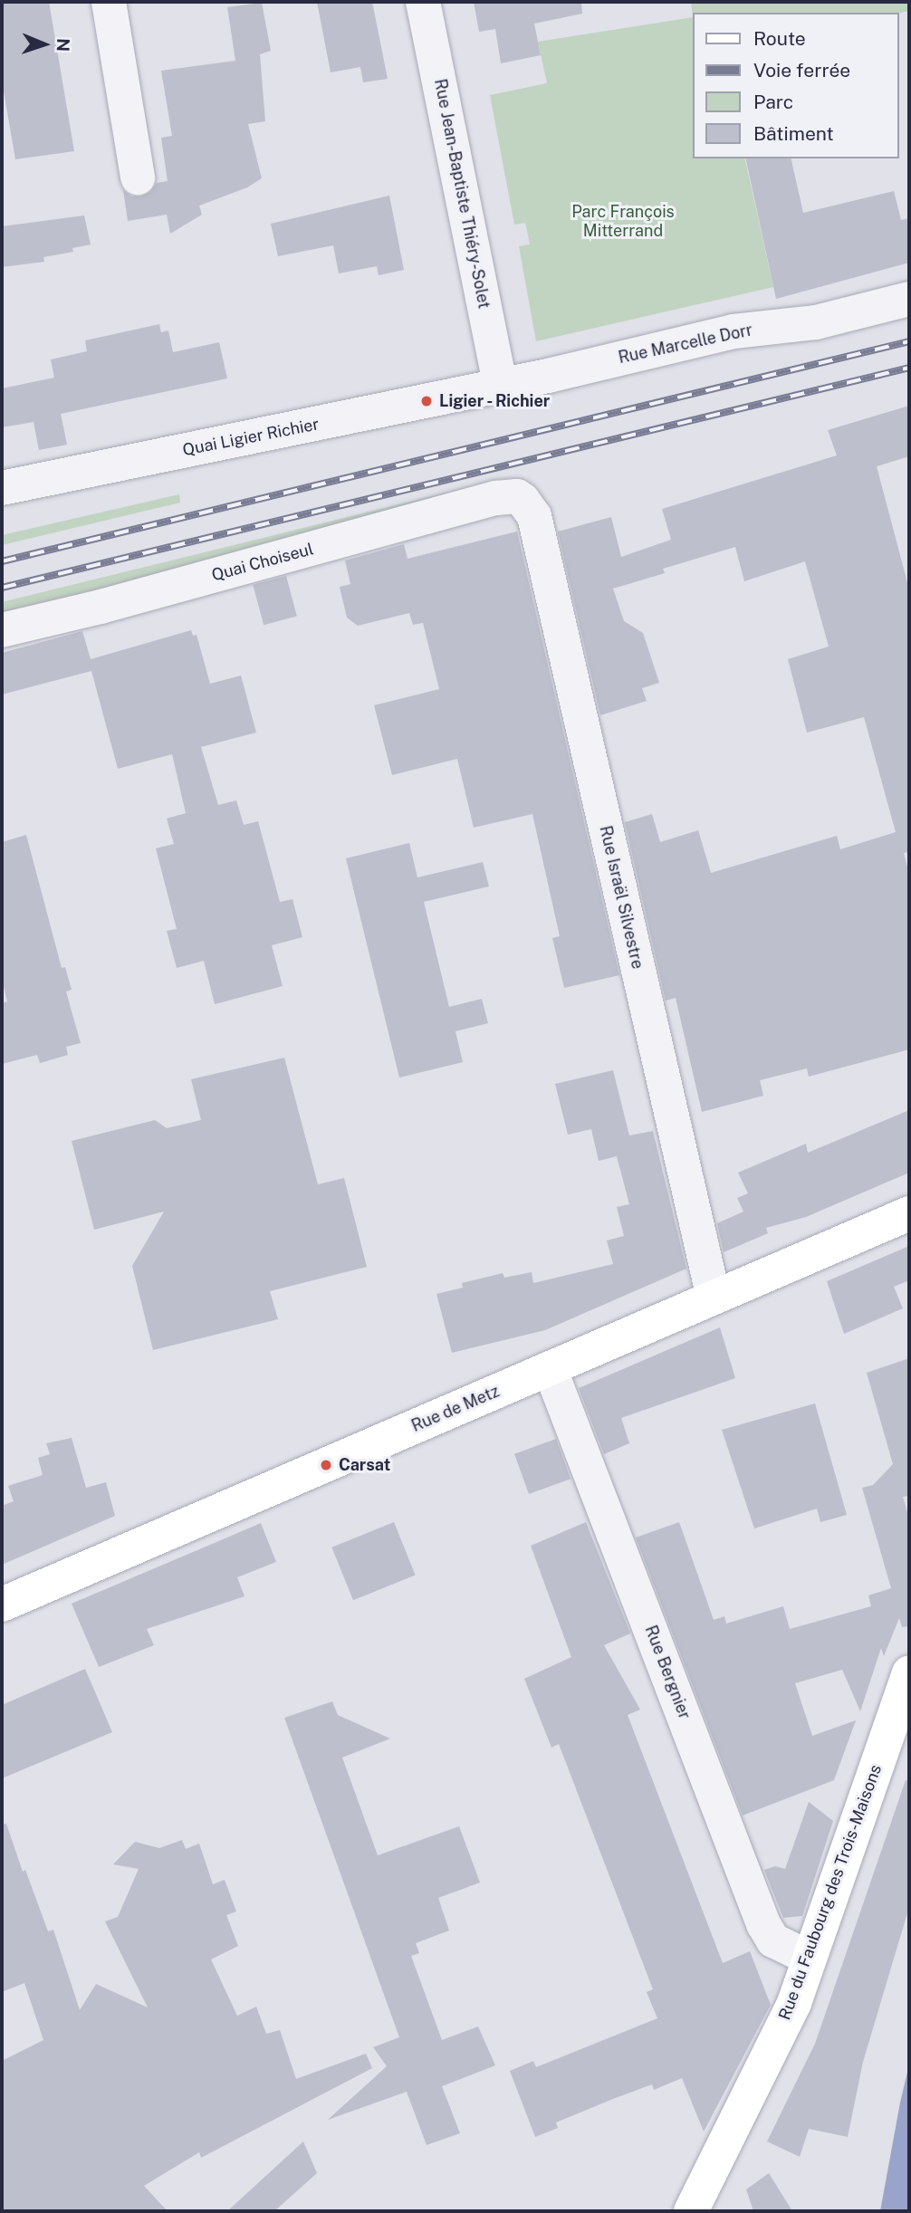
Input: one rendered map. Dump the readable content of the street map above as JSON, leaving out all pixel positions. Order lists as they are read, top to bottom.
{
  "streets": {
    "main road": ["Rue de Metz", "Rue du Faubourg des Trois-Maisons"],
    "street": [
      "Rue Jean-Baptiste Thiéry-Solet",
      "Rue Marcelle Dorr",
      "Quai Ligier Richier",
      "Quai Choiseul",
      "Rue Israël Silvestre",
      "Rue Bergnier"
    ]
  },
  "crossings": [
    ["Rue Jean-Baptiste Thiéry-Solet", "Rue Marcelle Dorr"],
    ["Rue Jean-Baptiste Thiéry-Solet", "Quai Ligier Richier"],
    ["Rue Marcelle Dorr", "Quai Ligier Richier"],
    ["Quai Choiseul", "Rue Israël Silvestre"],
    ["Rue Israël Silvestre", "Rue de Metz"],
    ["Rue de Metz", "Rue Bergnier"],
    ["Rue Bergnier", "Rue du Faubourg des Trois-Maisons"]
  ],
  "parks": ["Parc François Mitterrand"],
  "places": ["Ligier - Richier", "Carsat"],
  "legend": [
    "Route",
    "Voie ferrée",
    "Parc",
    "Bâtiment"
  ],
  "north": "right"
}
